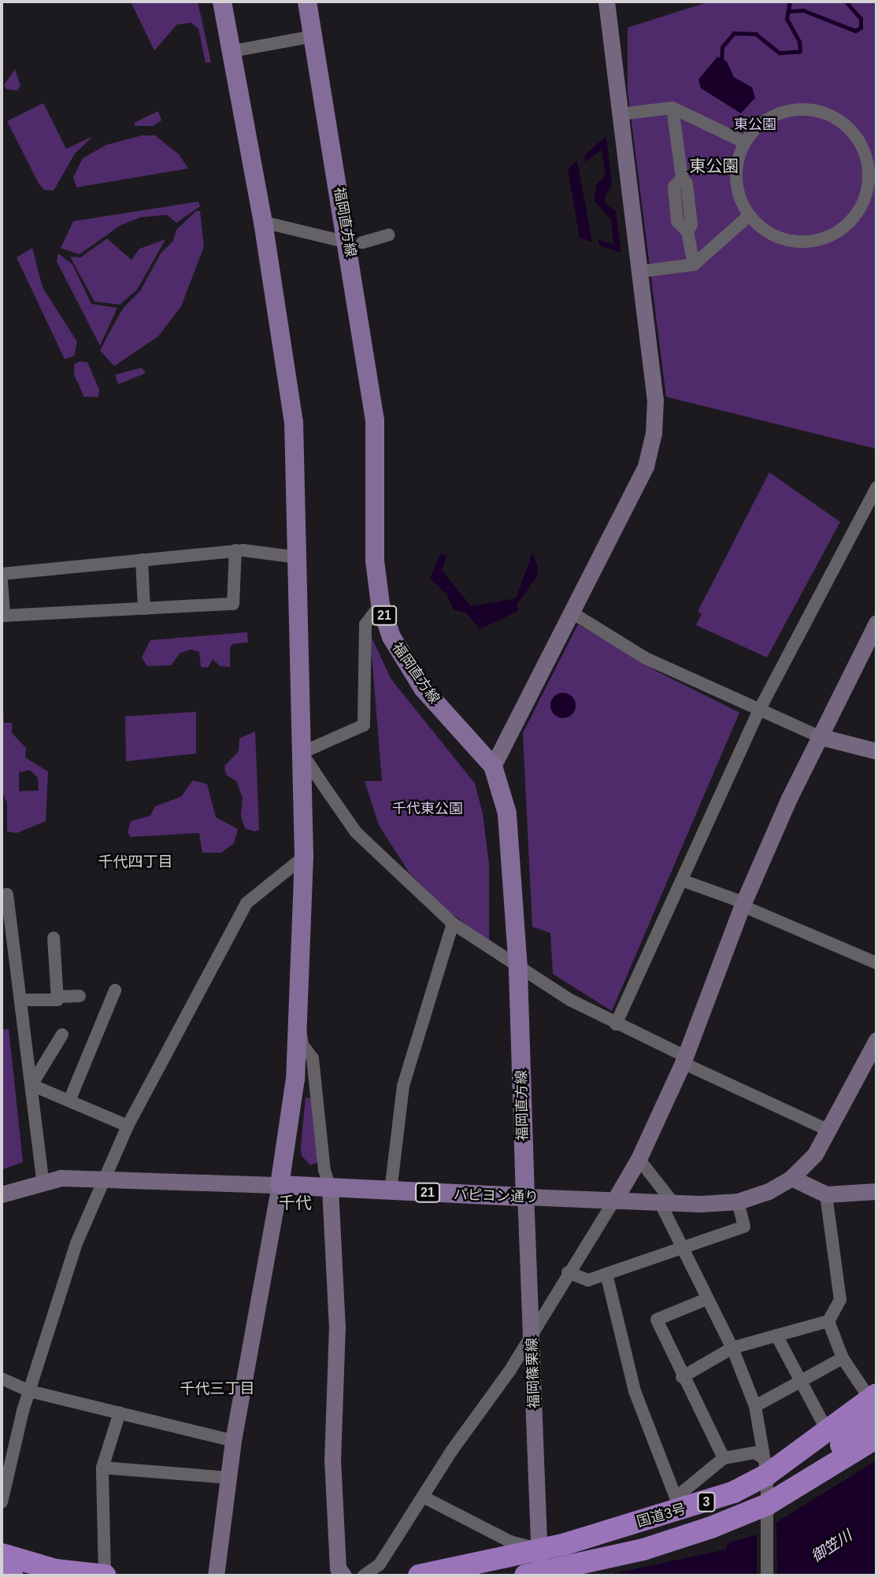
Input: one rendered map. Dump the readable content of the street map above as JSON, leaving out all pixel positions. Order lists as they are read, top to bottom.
{
  "streets": {
    "highway": ["3", "国道3号"],
    "main road": ["福岡直方線", "21", "パピヨン通り"],
    "street": ["福岡篠栗線"]
  },
  "crossings": [
    ["福岡直方線", "パピヨン通り"],
    ["福岡直方線", "福岡篠栗線"],
    ["パピヨン通り", "福岡篠栗線"],
    ["福岡篠栗線", "国道3号"]
  ],
  "districts": [
    "東公園",
    "千代四丁目",
    "千代",
    "千代三丁目"
  ],
  "water": ["御笠川"],
  "parks": ["東公園", "千代東公園"]
}
